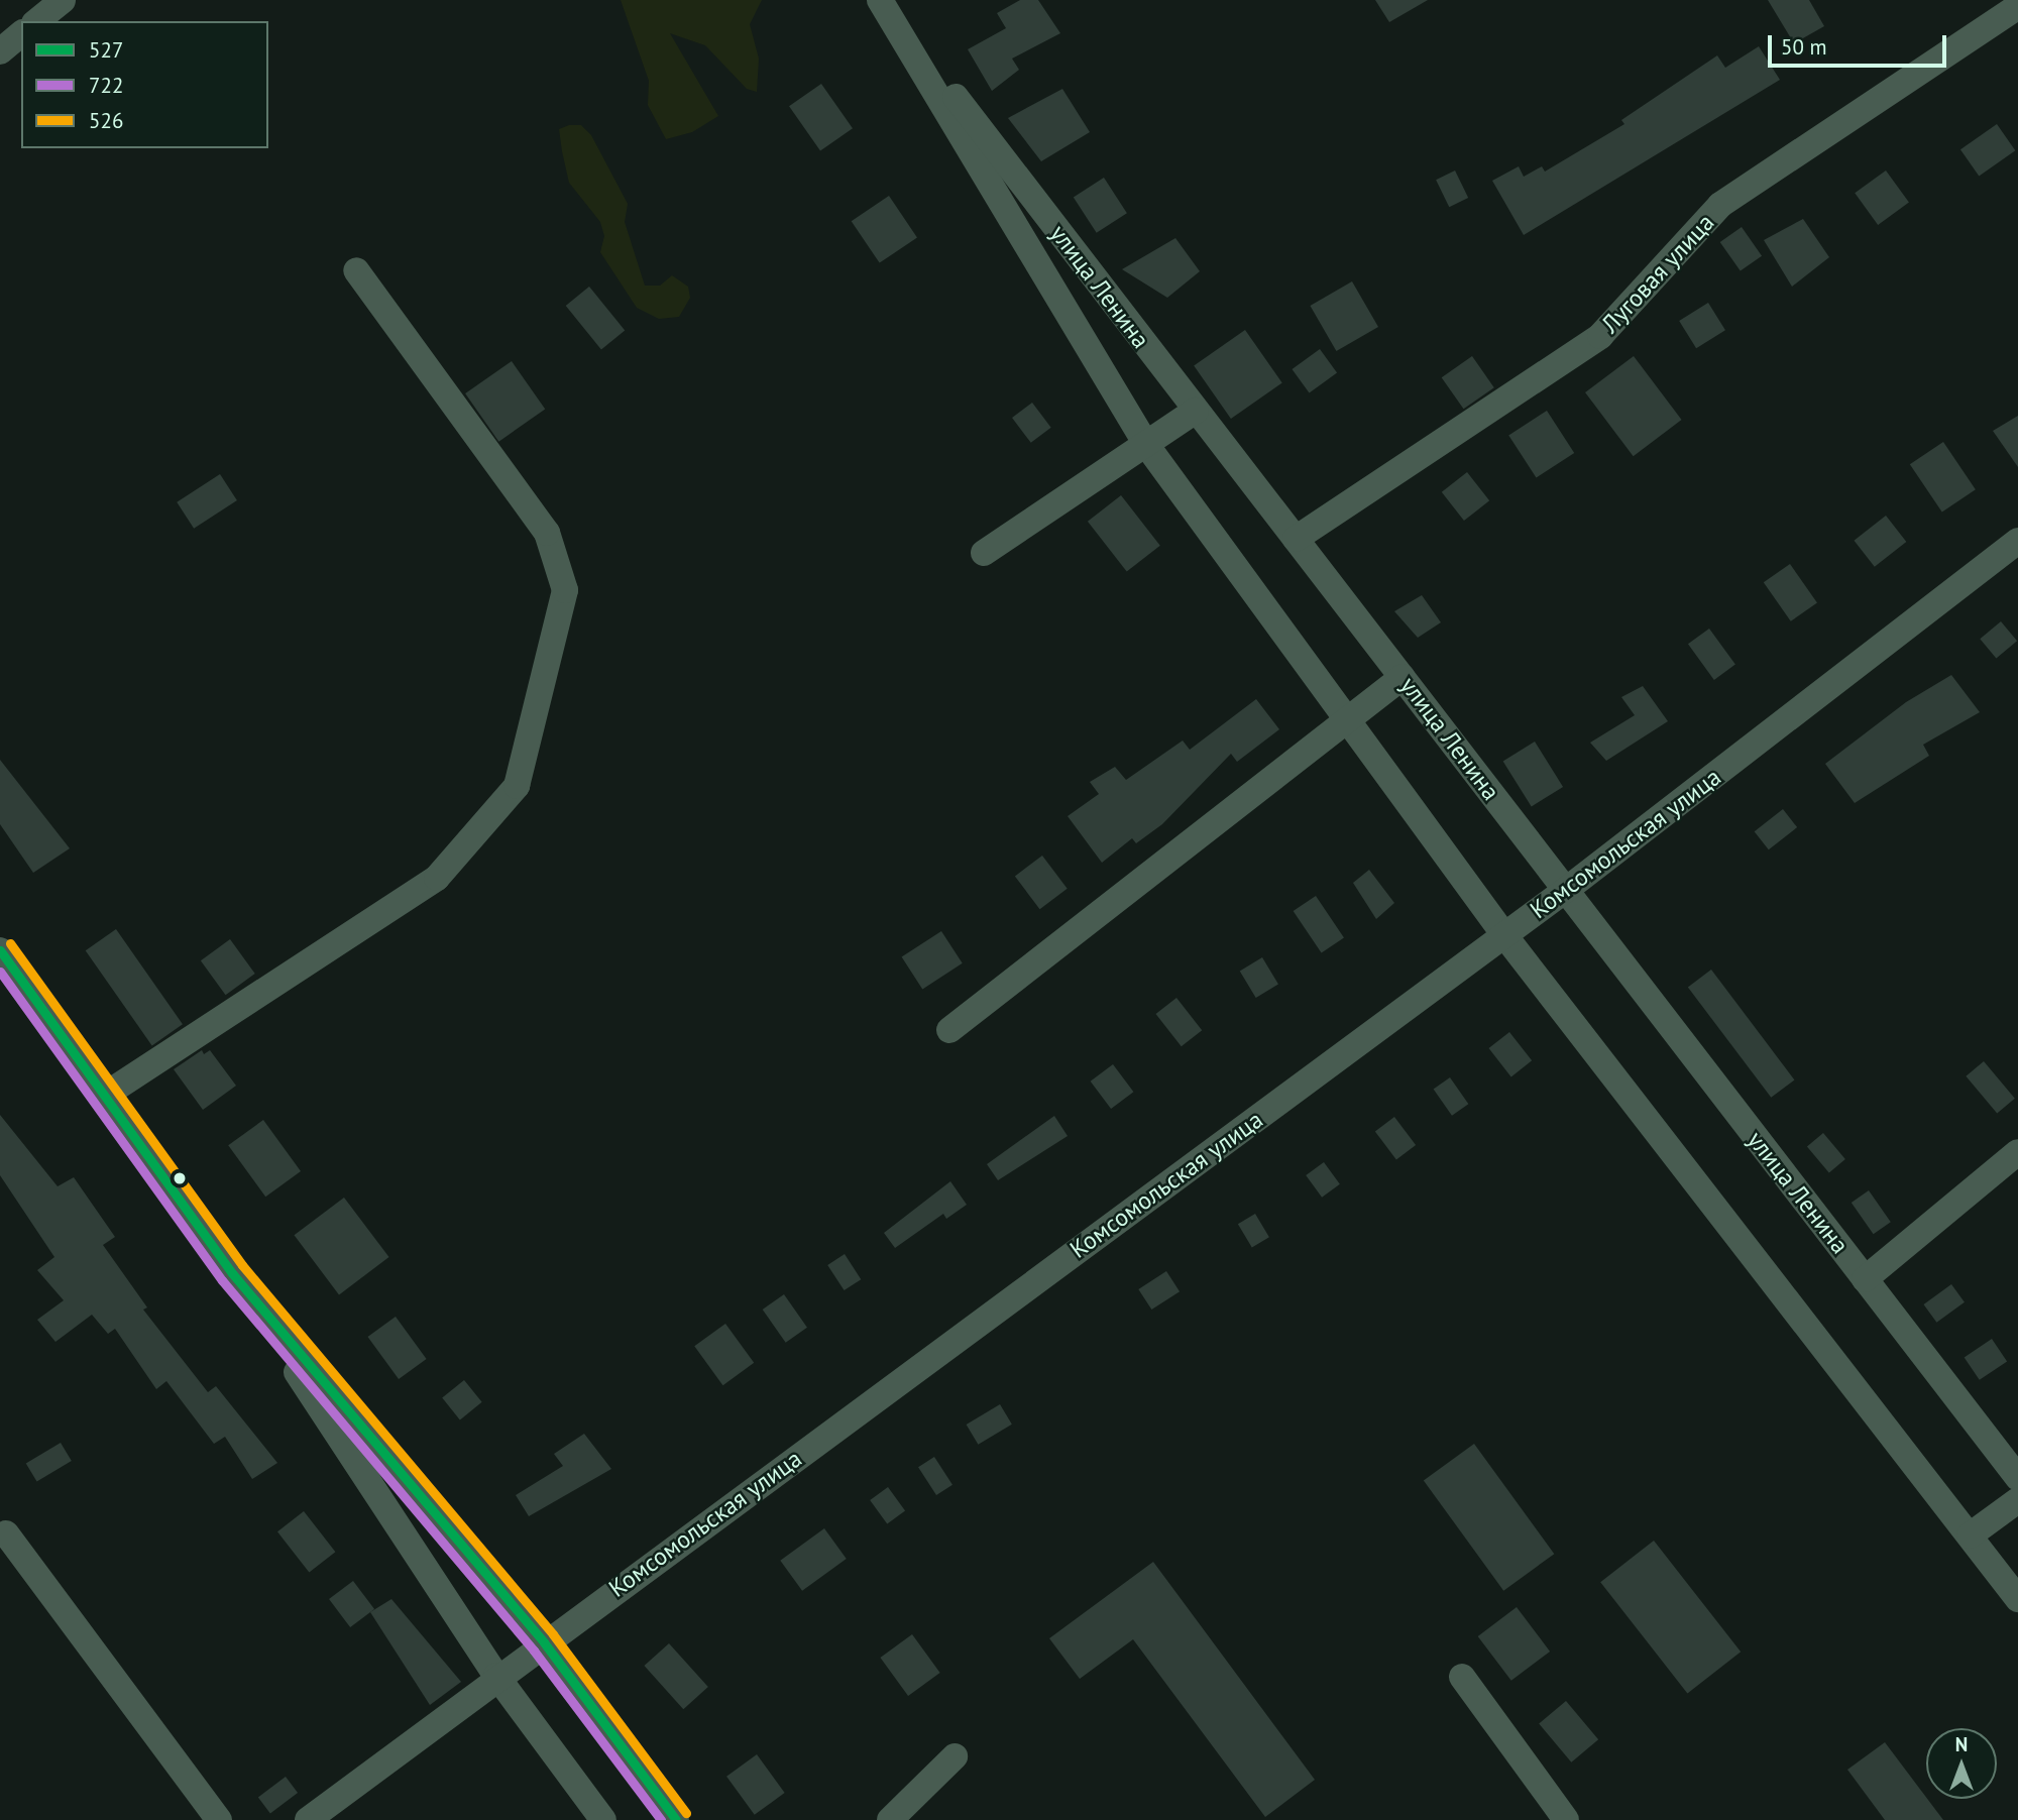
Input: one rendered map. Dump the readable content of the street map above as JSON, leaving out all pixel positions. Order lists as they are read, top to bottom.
{
  "streets": {
    "street": ["Луговая улица", "улица Ленина", "Комсомольская улица"]
  },
  "crossings": [
    ["Луговая улица", "улица Ленина"],
    ["улица Ленина", "Комсомольская улица"]
  ],
  "lines": ["transit line 526", "transit line 527", "transit line 722"],
  "legend": ["527", "722", "526"],
  "scale_bar": "50 m",
  "north": "top"
}
